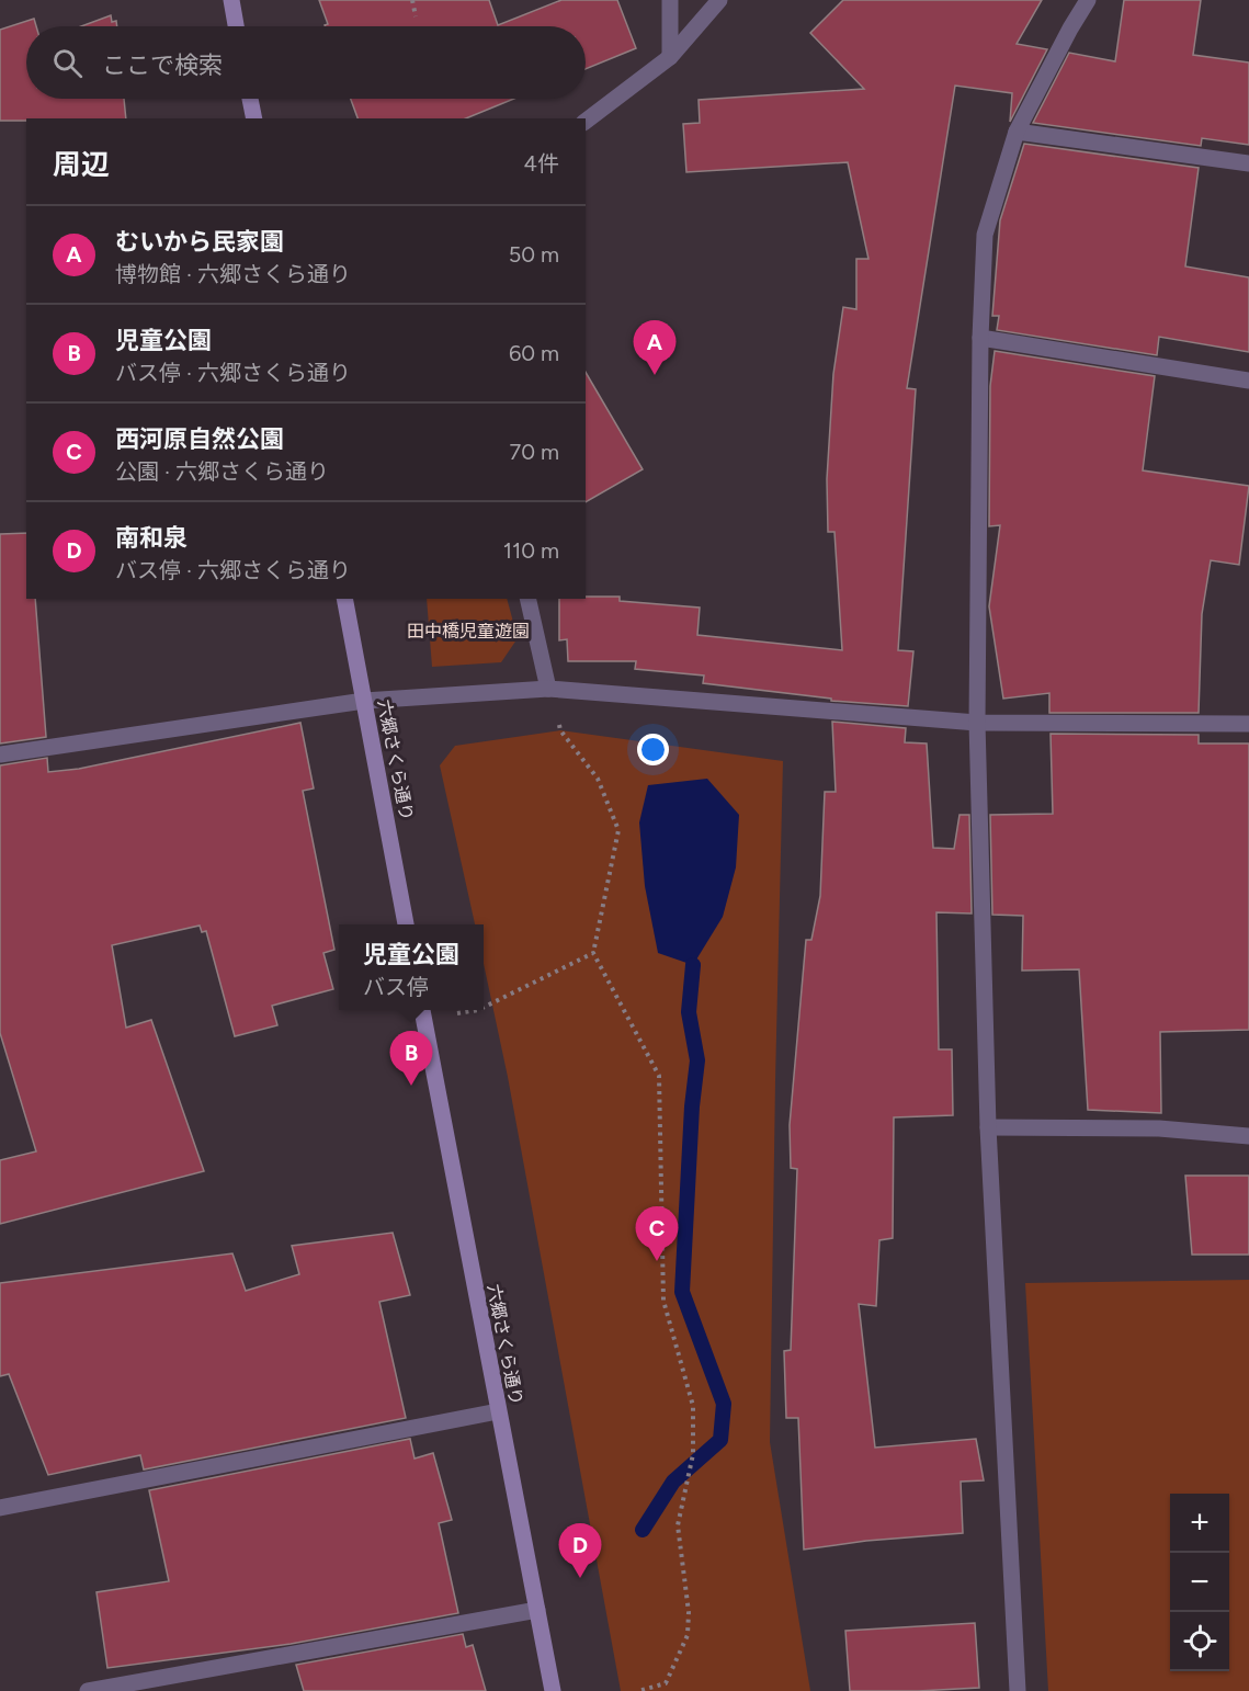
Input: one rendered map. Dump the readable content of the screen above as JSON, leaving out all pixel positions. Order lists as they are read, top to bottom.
{
  "streets": {
    "main road": ["六郷さくら通り"]
  },
  "parks": ["田中橋児童遊園"],
  "page": {
    "search": "ここで検索",
    "heading": ["周辺", "4件"],
    "list": [
      {
        "mark": "A",
        "name": "むいから民家園",
        "note": "博物館 · 六郷さくら通り",
        "value": "50 m"
      },
      {
        "mark": "B",
        "name": "児童公園",
        "note": "バス停 · 六郷さくら通り",
        "value": "60 m"
      },
      {
        "mark": "C",
        "name": "西河原自然公園",
        "note": "公園 · 六郷さくら通り",
        "value": "70 m"
      },
      {
        "mark": "D",
        "name": "南和泉",
        "note": "バス停 · 六郷さくら通り",
        "value": "110 m"
      }
    ],
    "pins": [
      "A",
      "B",
      "C",
      "D"
    ],
    "popup": ["児童公園", "バス停"],
    "map_buttons": ["+", "−"]
  }
}
